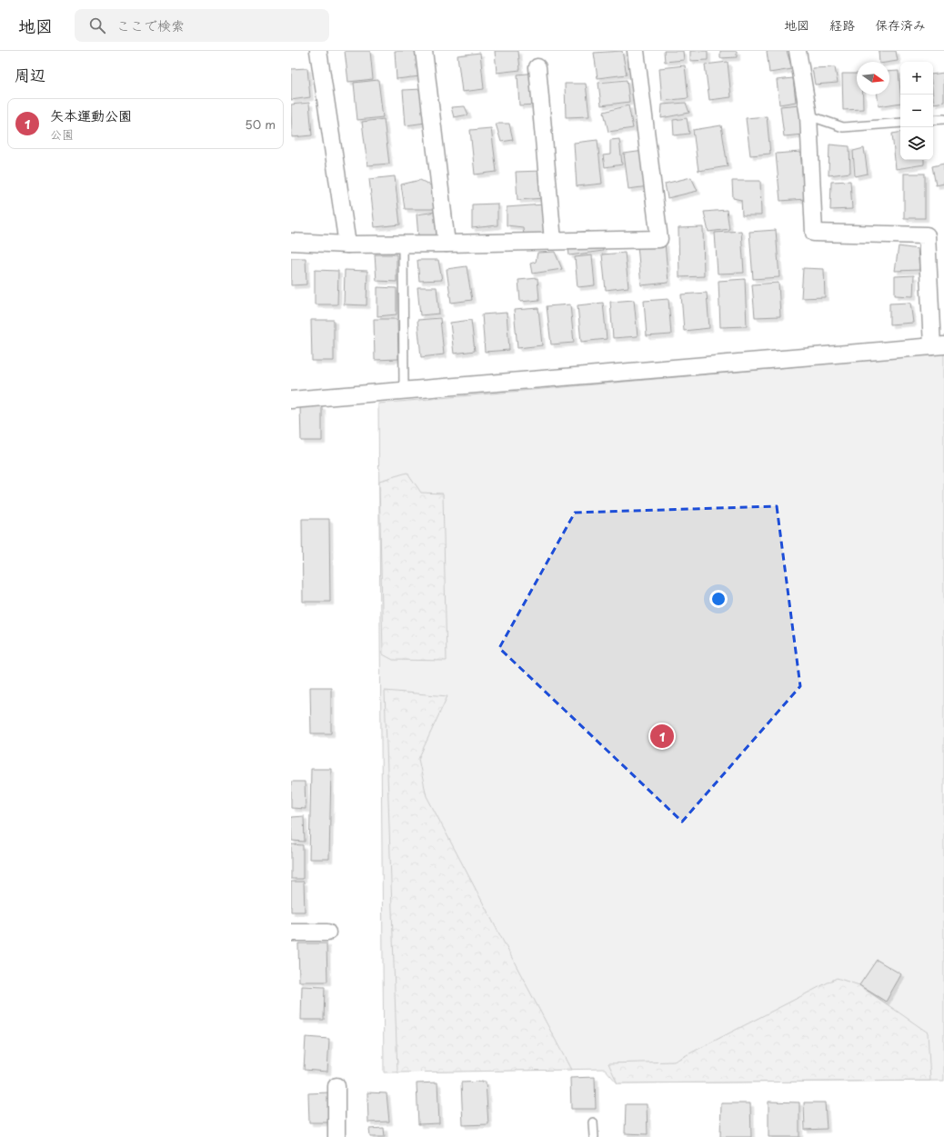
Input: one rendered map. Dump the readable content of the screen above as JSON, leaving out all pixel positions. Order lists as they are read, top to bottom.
{
  "north": "right",
  "page": {
    "header": "地図",
    "search": "ここで検索",
    "nav": ["地図", "経路", "保存済み"],
    "heading": "周辺",
    "map_buttons": ["+", "−"],
    "list": [
      {
        "mark": "1",
        "name": "矢本運動公園",
        "note": "公園",
        "value": "50 m"
      }
    ],
    "pins": "1"
  }
}
